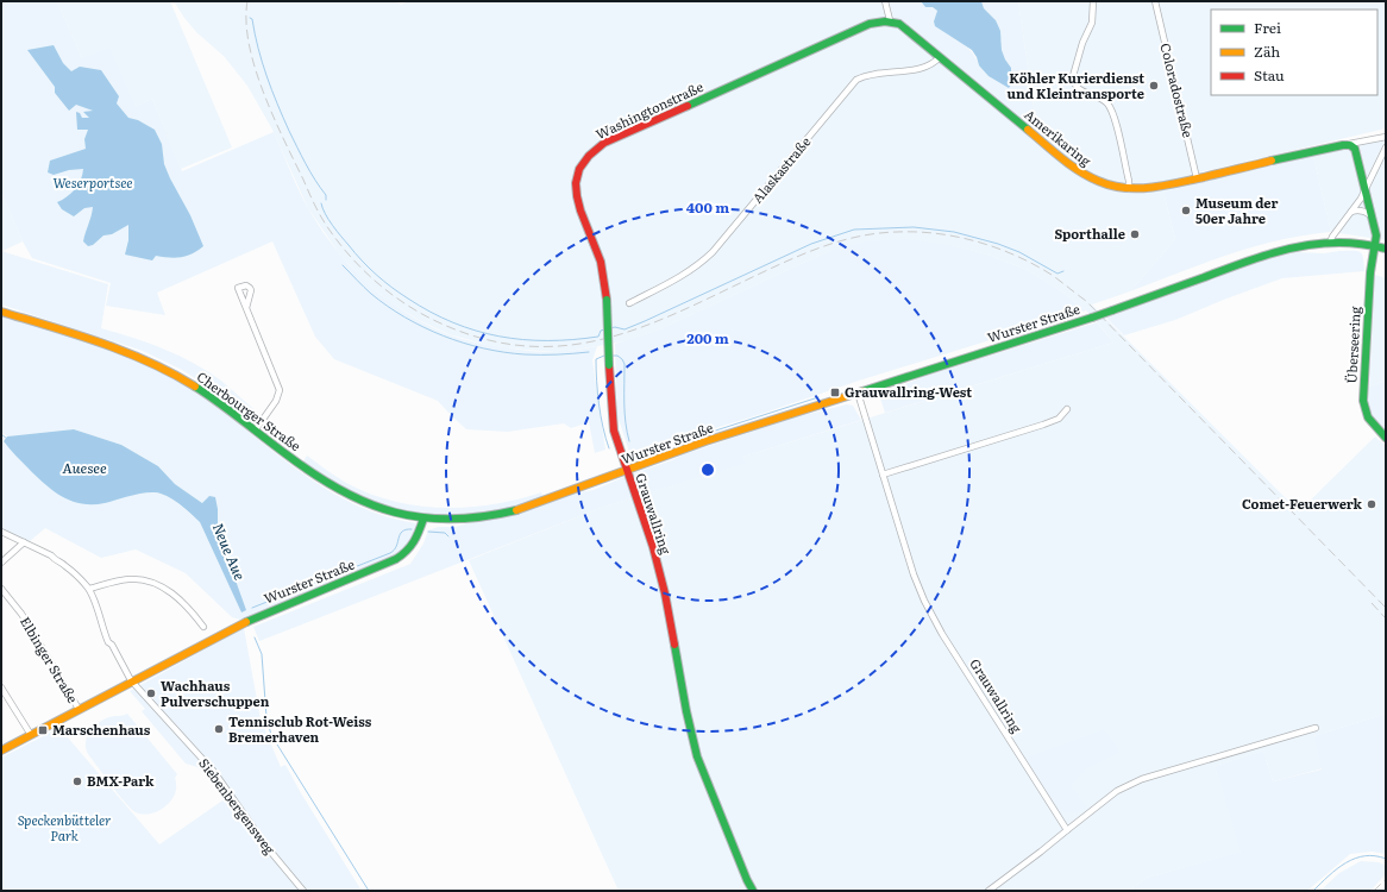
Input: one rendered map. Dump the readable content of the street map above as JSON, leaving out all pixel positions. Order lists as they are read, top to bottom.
{
  "streets": {
    "street": [
      "Coloradostraße",
      "Washingtonstraße",
      "Amerikaring",
      "Alaskastraße",
      "Wurster Straße",
      "Überseering",
      "Cherbourger Straße",
      "Grauwallring",
      "Elbinger Straße",
      "Siebenbergensweg"
    ]
  },
  "crossings": [
    ["Coloradostraße", "Amerikaring"],
    ["Washingtonstraße", "Amerikaring"],
    ["Washingtonstraße", "Wurster Straße"],
    ["Washingtonstraße", "Grauwallring"],
    ["Amerikaring", "Alaskastraße"],
    ["Wurster Straße", "Überseering"],
    ["Wurster Straße", "Cherbourger Straße"],
    ["Wurster Straße", "Grauwallring"],
    ["Wurster Straße", "Elbinger Straße"],
    ["Wurster Straße", "Siebenbergensweg"]
  ],
  "water": ["Auesee", "Neue Aue"],
  "parks": ["Weserportsee", "Speckenbütteler Park"],
  "places": {
    "other": [
      "Köhler Kurierdienst und Kleintransporte",
      "Museum der 50er Jahre",
      "Sporthalle",
      "Comet-Feuerwerk",
      "Wachhaus Pulverschuppen",
      "Tennisclub Rot-Weiss Bremerhaven",
      "BMX-Park"
    ],
    "transit": ["Grauwallring-West", "Marschenhaus"]
  },
  "legend": ["Frei", "Zäh", "Stau"],
  "rings": ["400 m", "200 m"]
}
